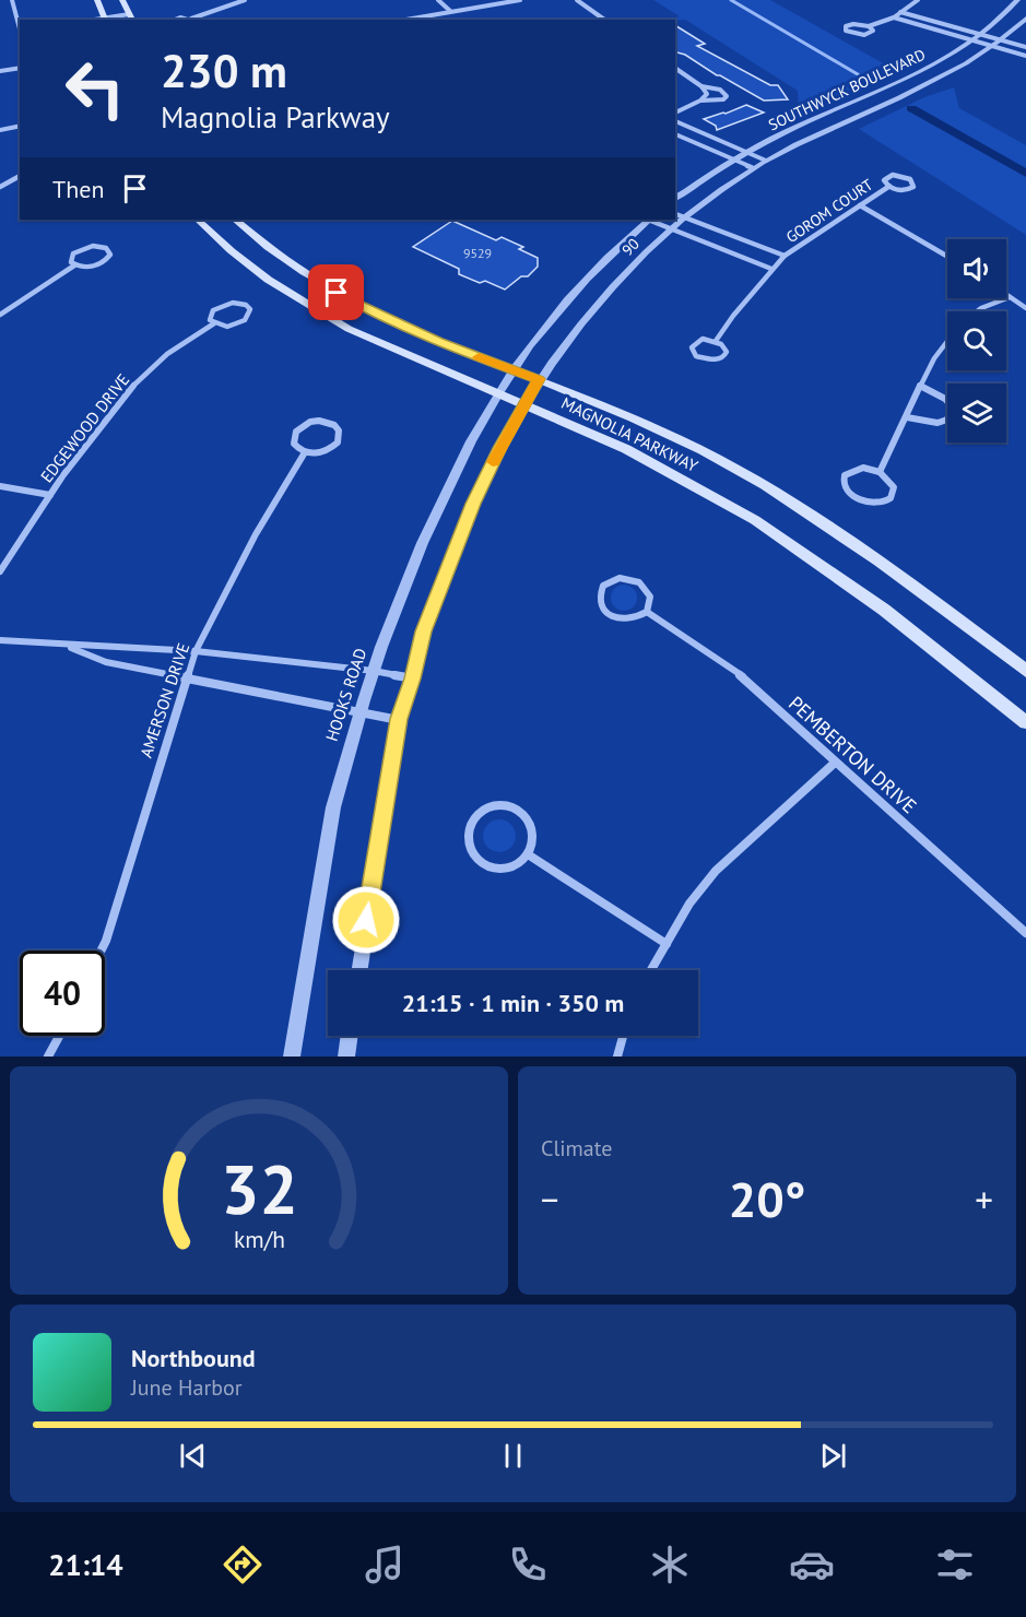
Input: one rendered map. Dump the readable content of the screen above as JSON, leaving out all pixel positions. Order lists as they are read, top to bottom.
{
  "streets": {
    "main road": ["MAGNOLIA PARKWAY"],
    "street": [
      "SOUTHWYCK BOULEVARD",
      "GOROM COURT",
      "90",
      "EDGEWOOD DRIVE",
      "HOOKS ROAD",
      "AMERSON DRIVE",
      "PEMBERTON DRIVE"
    ]
  },
  "crossings": [
    ["SOUTHWYCK BOULEVARD", "90"],
    ["GOROM COURT", "90"],
    ["90", "MAGNOLIA PARKWAY"],
    ["90", "HOOKS ROAD"],
    ["MAGNOLIA PARKWAY", "HOOKS ROAD"]
  ],
  "house_numbers": ["9529"],
  "page": {
    "turn": ["230 m", "Magnolia Parkway"],
    "then": "Then",
    "limit": "40",
    "trip": "21:15 · 1 min · 350 m",
    "tile": "Climate",
    "heat": ["−", "20°", "+"],
    "song": ["Northbound", "June Harbor"],
    "tabs": "21:14",
    "gauge": ["32", "km/h"]
  }
}
